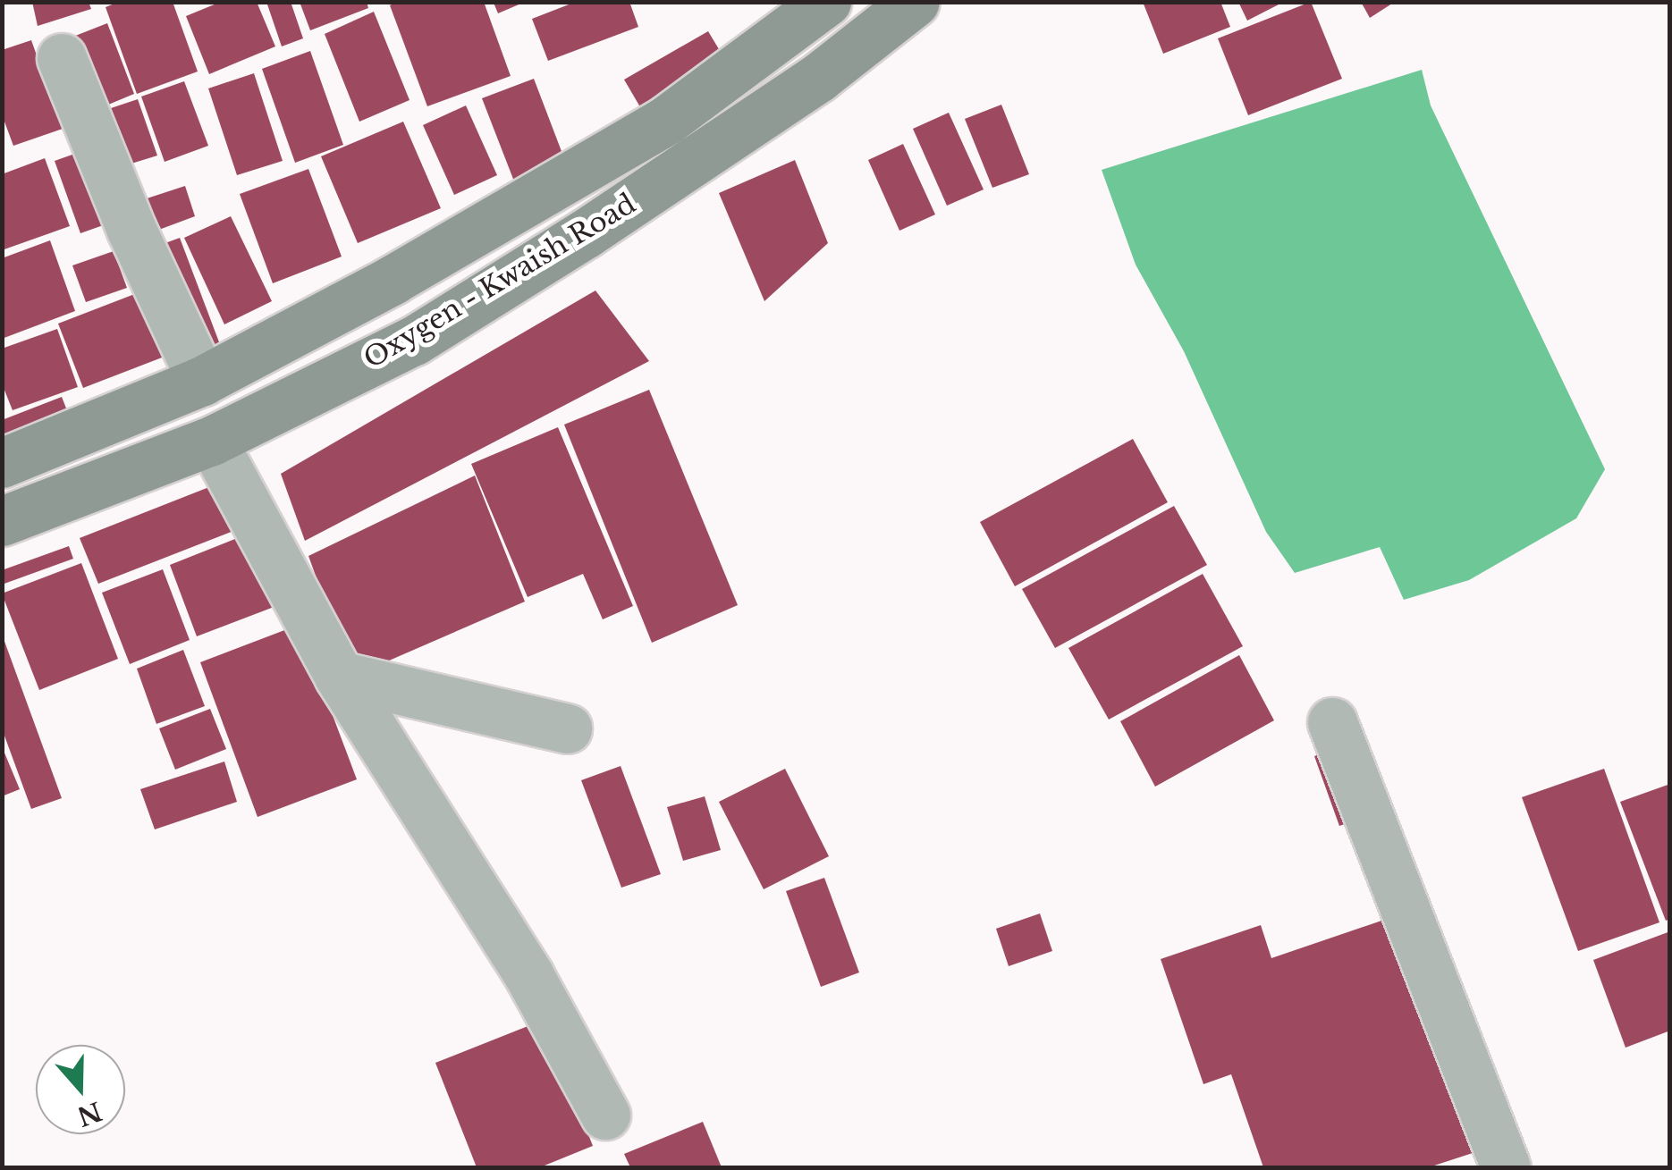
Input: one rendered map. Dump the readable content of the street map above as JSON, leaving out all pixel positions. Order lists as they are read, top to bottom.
{
  "streets": {
    "main road": ["Oxygen - Kwaish Road"]
  },
  "north": "bottom"
}
